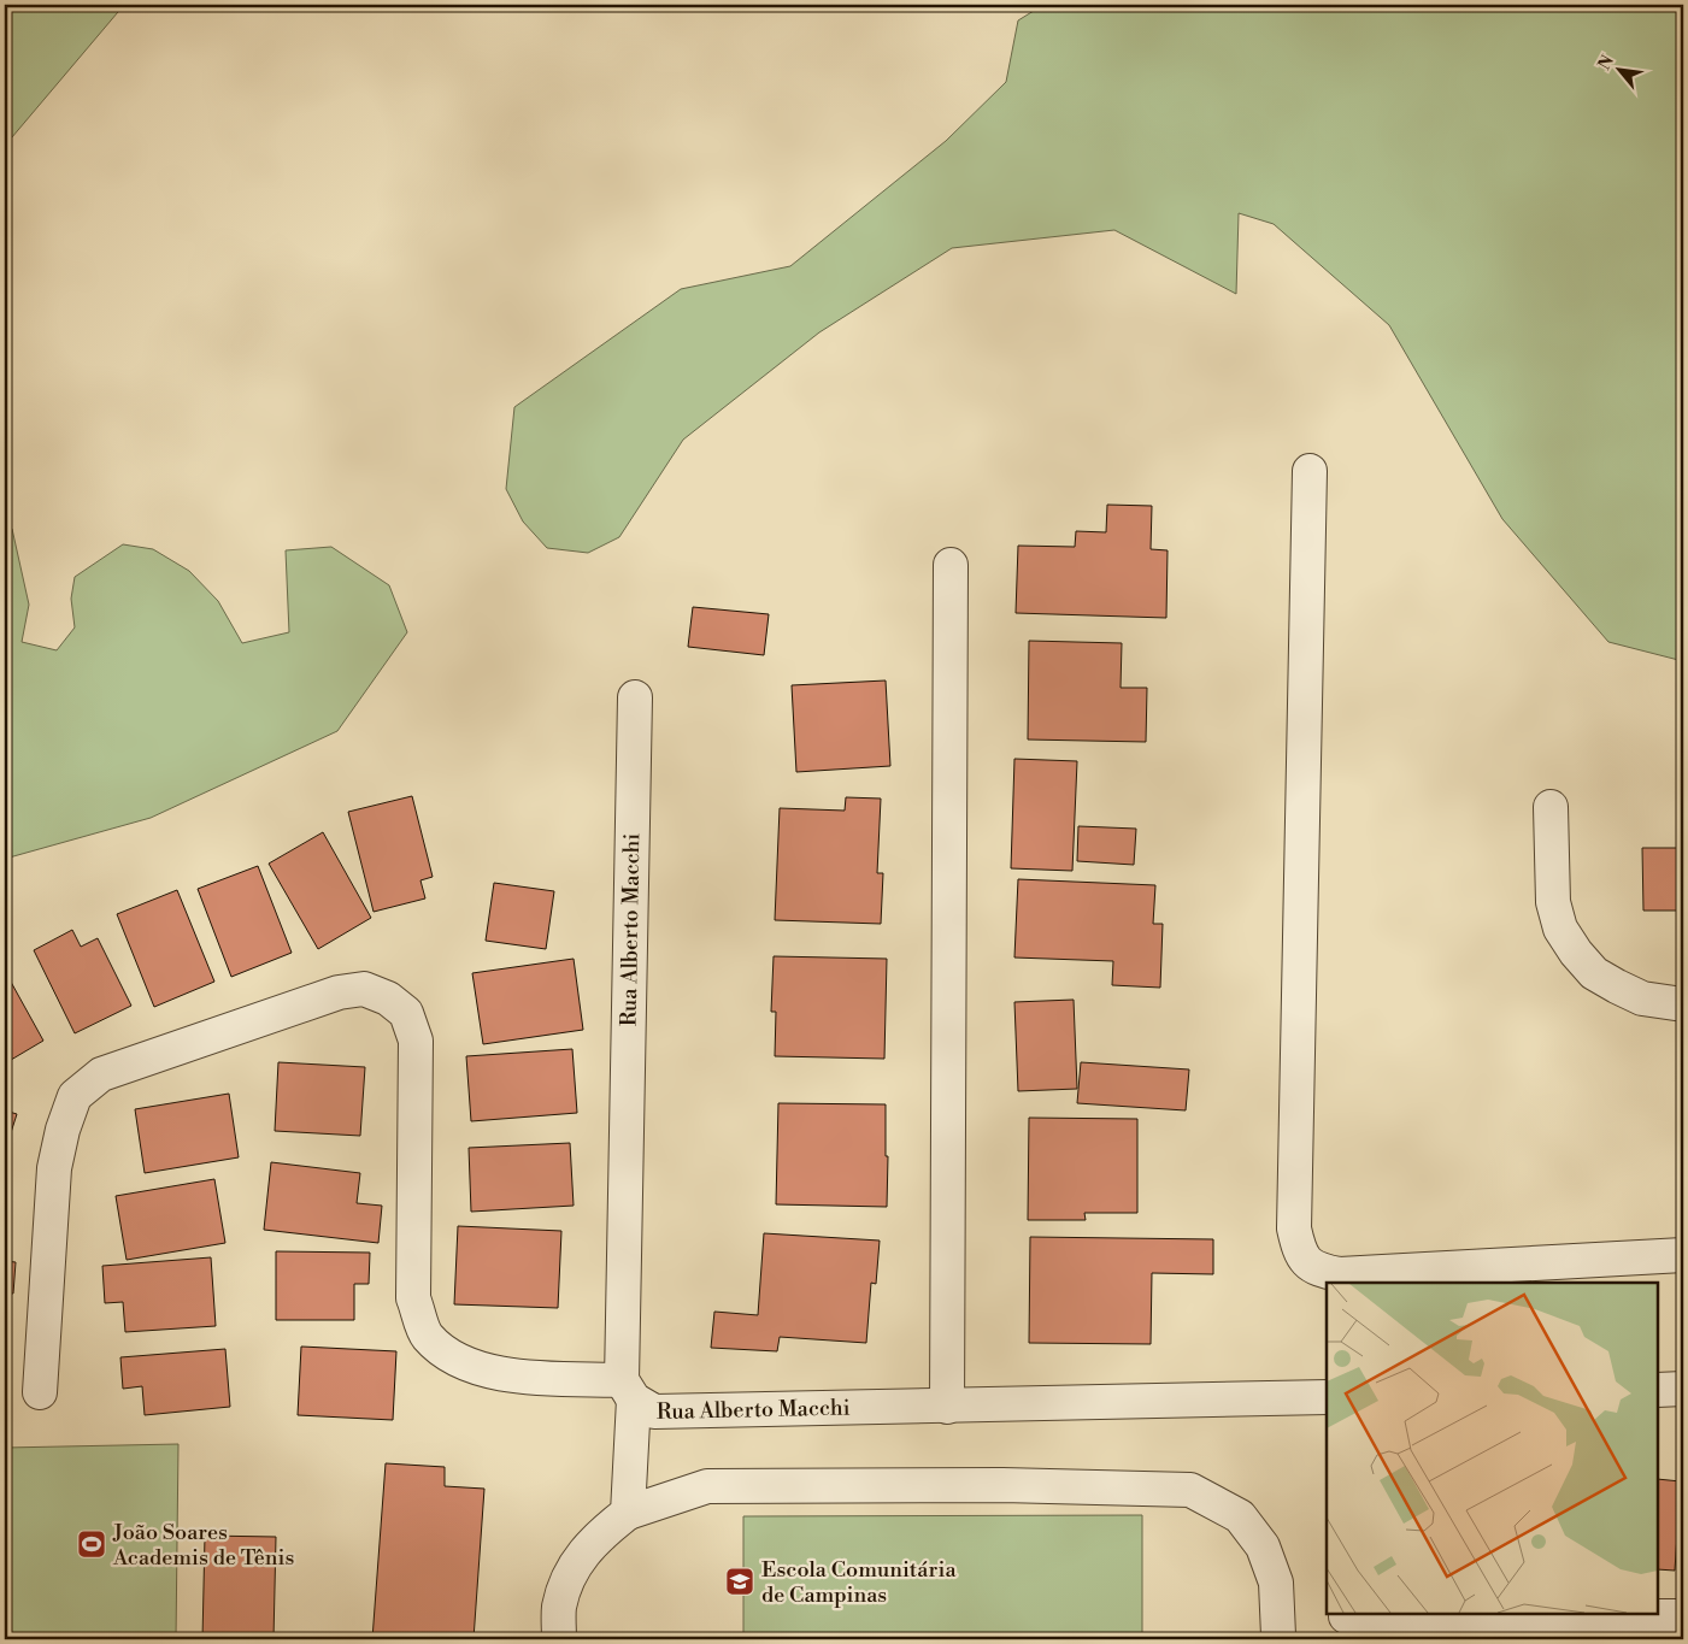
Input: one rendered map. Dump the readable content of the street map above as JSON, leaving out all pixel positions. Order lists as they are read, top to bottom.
{
  "streets": {
    "street": ["Rua Alberto Macchi"]
  },
  "places": {
    "sports": ["João Soares Academis de Tênis"],
    "school or university": ["Escola Comunitária de Campinas"]
  },
  "north": "top left"
}
